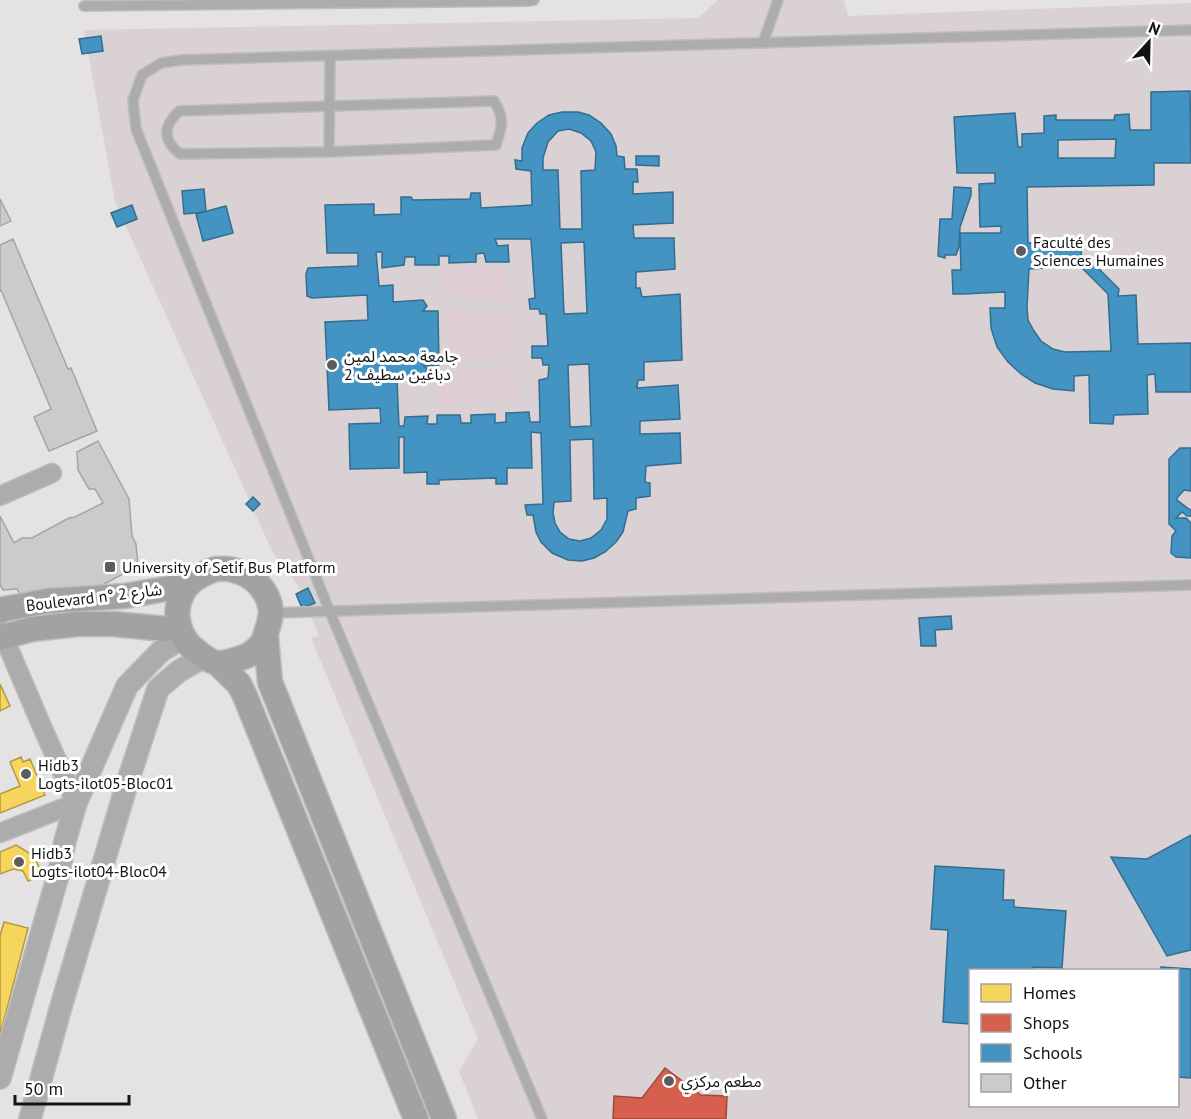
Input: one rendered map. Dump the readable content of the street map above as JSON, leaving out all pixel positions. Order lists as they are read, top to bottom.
{
  "streets": {
    "main road": ["Boulevard n° شارع 2"]
  },
  "places": {
    "other": [
      "Faculté des Sciences Humaines",
      "جامعة محمد لمين دباغين سطيف 2",
      "Hidb3 Logts-ilot05-Bloc01",
      "Hidb3 Logts-ilot04-Bloc04",
      "مطعم مركزي"
    ],
    "transit": ["University of Setif Bus Platform"]
  },
  "legend": [
    "Homes",
    "Shops",
    "Schools",
    "Other"
  ],
  "scale_bar": "50 m",
  "north": "top"
}
